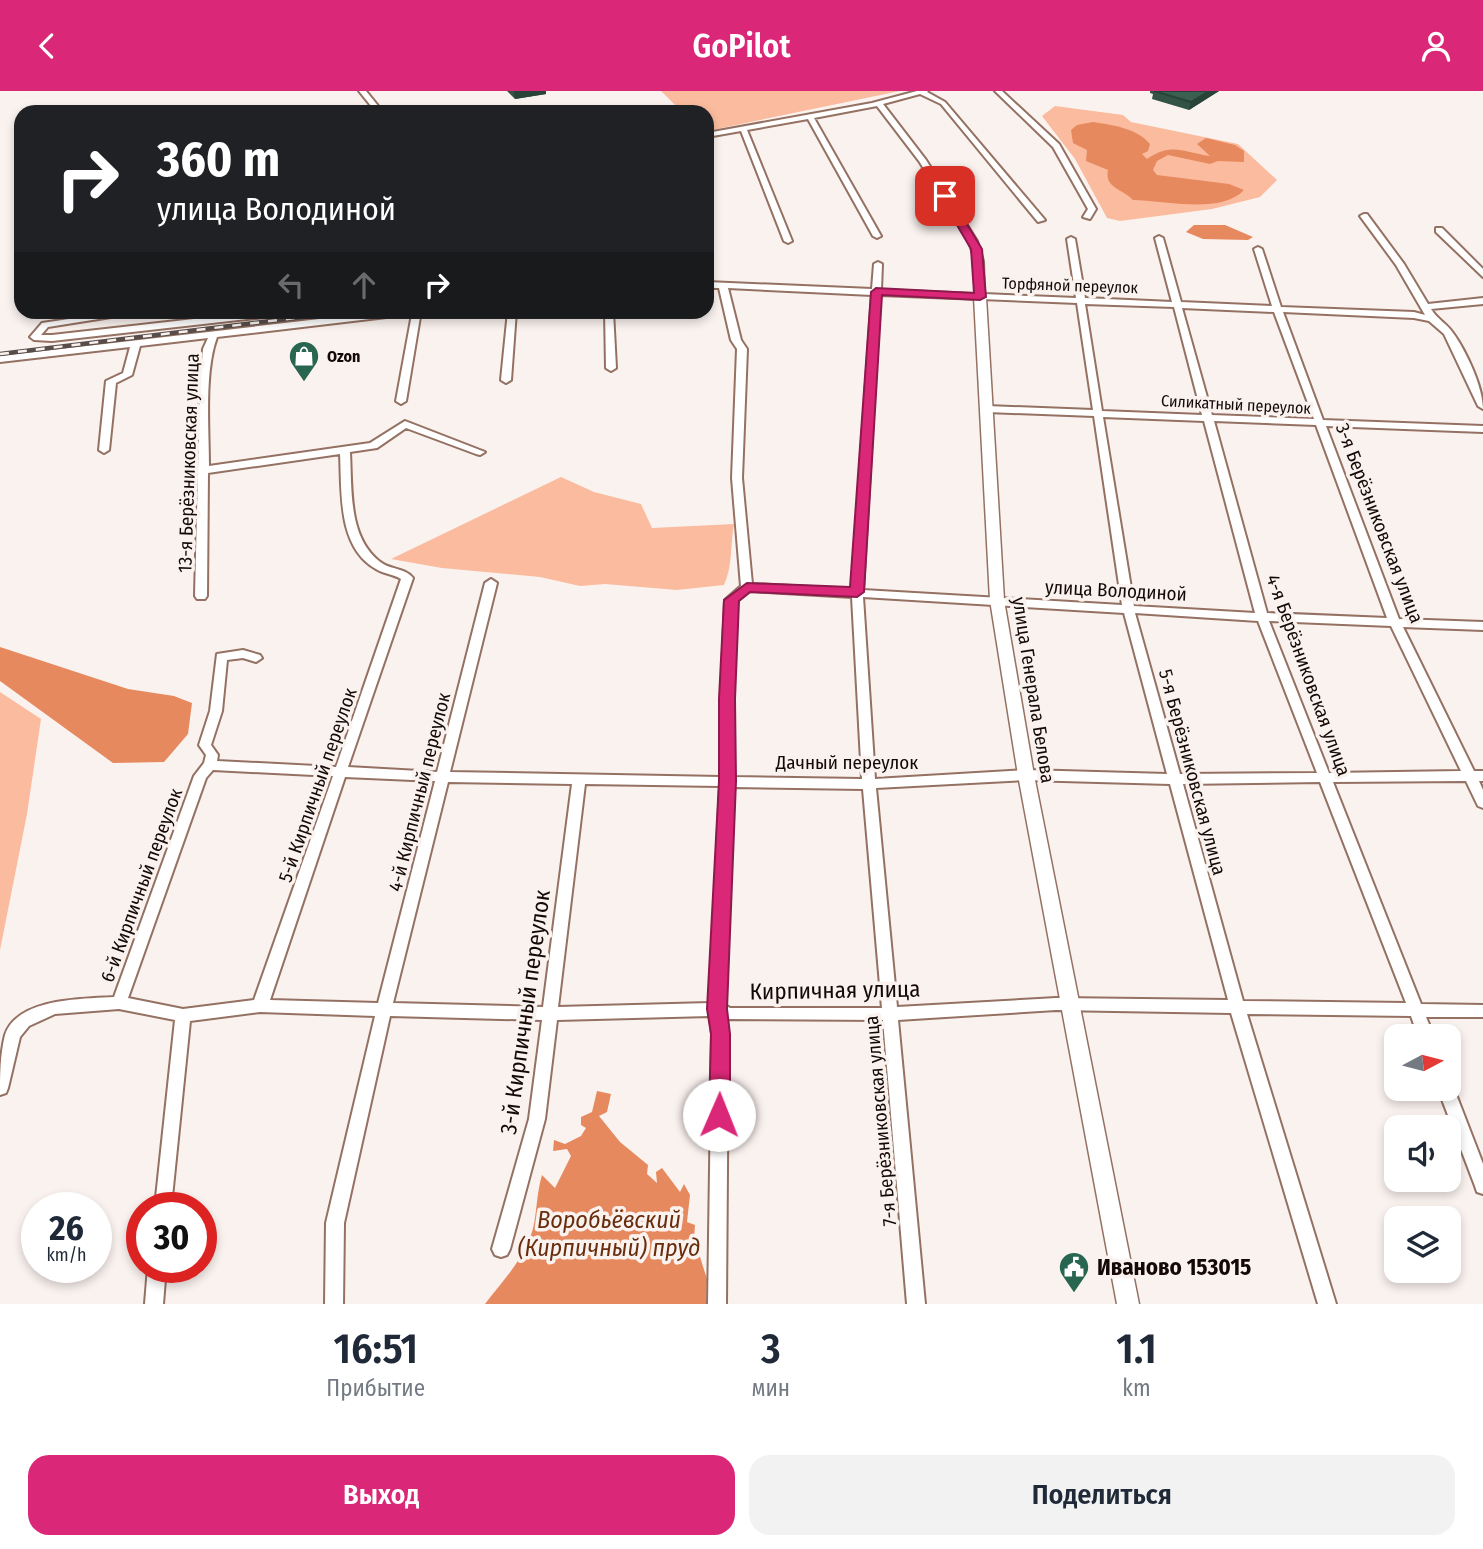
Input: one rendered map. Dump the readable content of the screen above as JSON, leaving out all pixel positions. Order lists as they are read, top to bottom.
{
  "streets": {
    "main road": ["улица Генерала Белова"],
    "street": [
      "Торфяной переулок",
      "Силикатный переулок",
      "13-я Берёзниковская улица",
      "3-я Берёзниковская улица",
      "улица Володиной",
      "4-я Берёзниковская улица",
      "Дачный переулок",
      "5-я Берёзниковская улица",
      "5-й Кирпичный переулок",
      "4-й Кирпичный переулок",
      "6-й Кирпичный переулок",
      "Кирпичная улица",
      "3-й Кирпичный переулок",
      "7-я Берёзниковская улица"
    ]
  },
  "crossings": [
    ["Торфяной переулок", "3-я Берёзниковская улица"],
    ["Торфяной переулок", "4-я Берёзниковская улица"],
    ["Торфяной переулок", "улица Генерала Белова"],
    ["Торфяной переулок", "5-я Берёзниковская улица"],
    ["Торфяной переулок", "7-я Берёзниковская улица"],
    ["Силикатный переулок", "3-я Берёзниковская улица"],
    ["Силикатный переулок", "4-я Берёзниковская улица"],
    ["Силикатный переулок", "улица Генерала Белова"],
    ["Силикатный переулок", "5-я Берёзниковская улица"],
    ["3-я Берёзниковская улица", "улица Володиной"],
    ["3-я Берёзниковская улица", "Дачный переулок"],
    ["улица Володиной", "4-я Берёзниковская улица"],
    ["улица Володиной", "улица Генерала Белова"],
    ["улица Володиной", "5-я Берёзниковская улица"],
    ["улица Володиной", "7-я Берёзниковская улица"],
    ["4-я Берёзниковская улица", "Дачный переулок"],
    ["4-я Берёзниковская улица", "Кирпичная улица"],
    ["улица Генерала Белова", "Дачный переулок"],
    ["улица Генерала Белова", "Кирпичная улица"],
    ["Дачный переулок", "5-я Берёзниковская улица"],
    ["Дачный переулок", "5-й Кирпичный переулок"],
    ["Дачный переулок", "4-й Кирпичный переулок"],
    ["Дачный переулок", "6-й Кирпичный переулок"],
    ["Дачный переулок", "3-й Кирпичный переулок"],
    ["Дачный переулок", "7-я Берёзниковская улица"],
    ["5-я Берёзниковская улица", "Кирпичная улица"],
    ["5-й Кирпичный переулок", "Кирпичная улица"],
    ["4-й Кирпичный переулок", "Кирпичная улица"],
    ["6-й Кирпичный переулок", "Кирпичная улица"],
    ["Кирпичная улица", "3-й Кирпичный переулок"],
    ["Кирпичная улица", "7-я Берёзниковская улица"]
  ],
  "water": ["Воробьёвский (Кирпичный) пруд"],
  "places": {
    "shop": ["Ozon"],
    "public building": ["Иваново 153015"]
  },
  "north": "right",
  "page": {
    "header": "GoPilot",
    "turn": ["360 m", "улица Володиной"],
    "speed": "26 km/h",
    "limit": "30",
    "eta": [
      "16:51",
      "Прибытие",
      "3",
      "мин",
      "1.1",
      "km"
    ],
    "buttons": ["Выход", "Поделиться"]
  }
}
